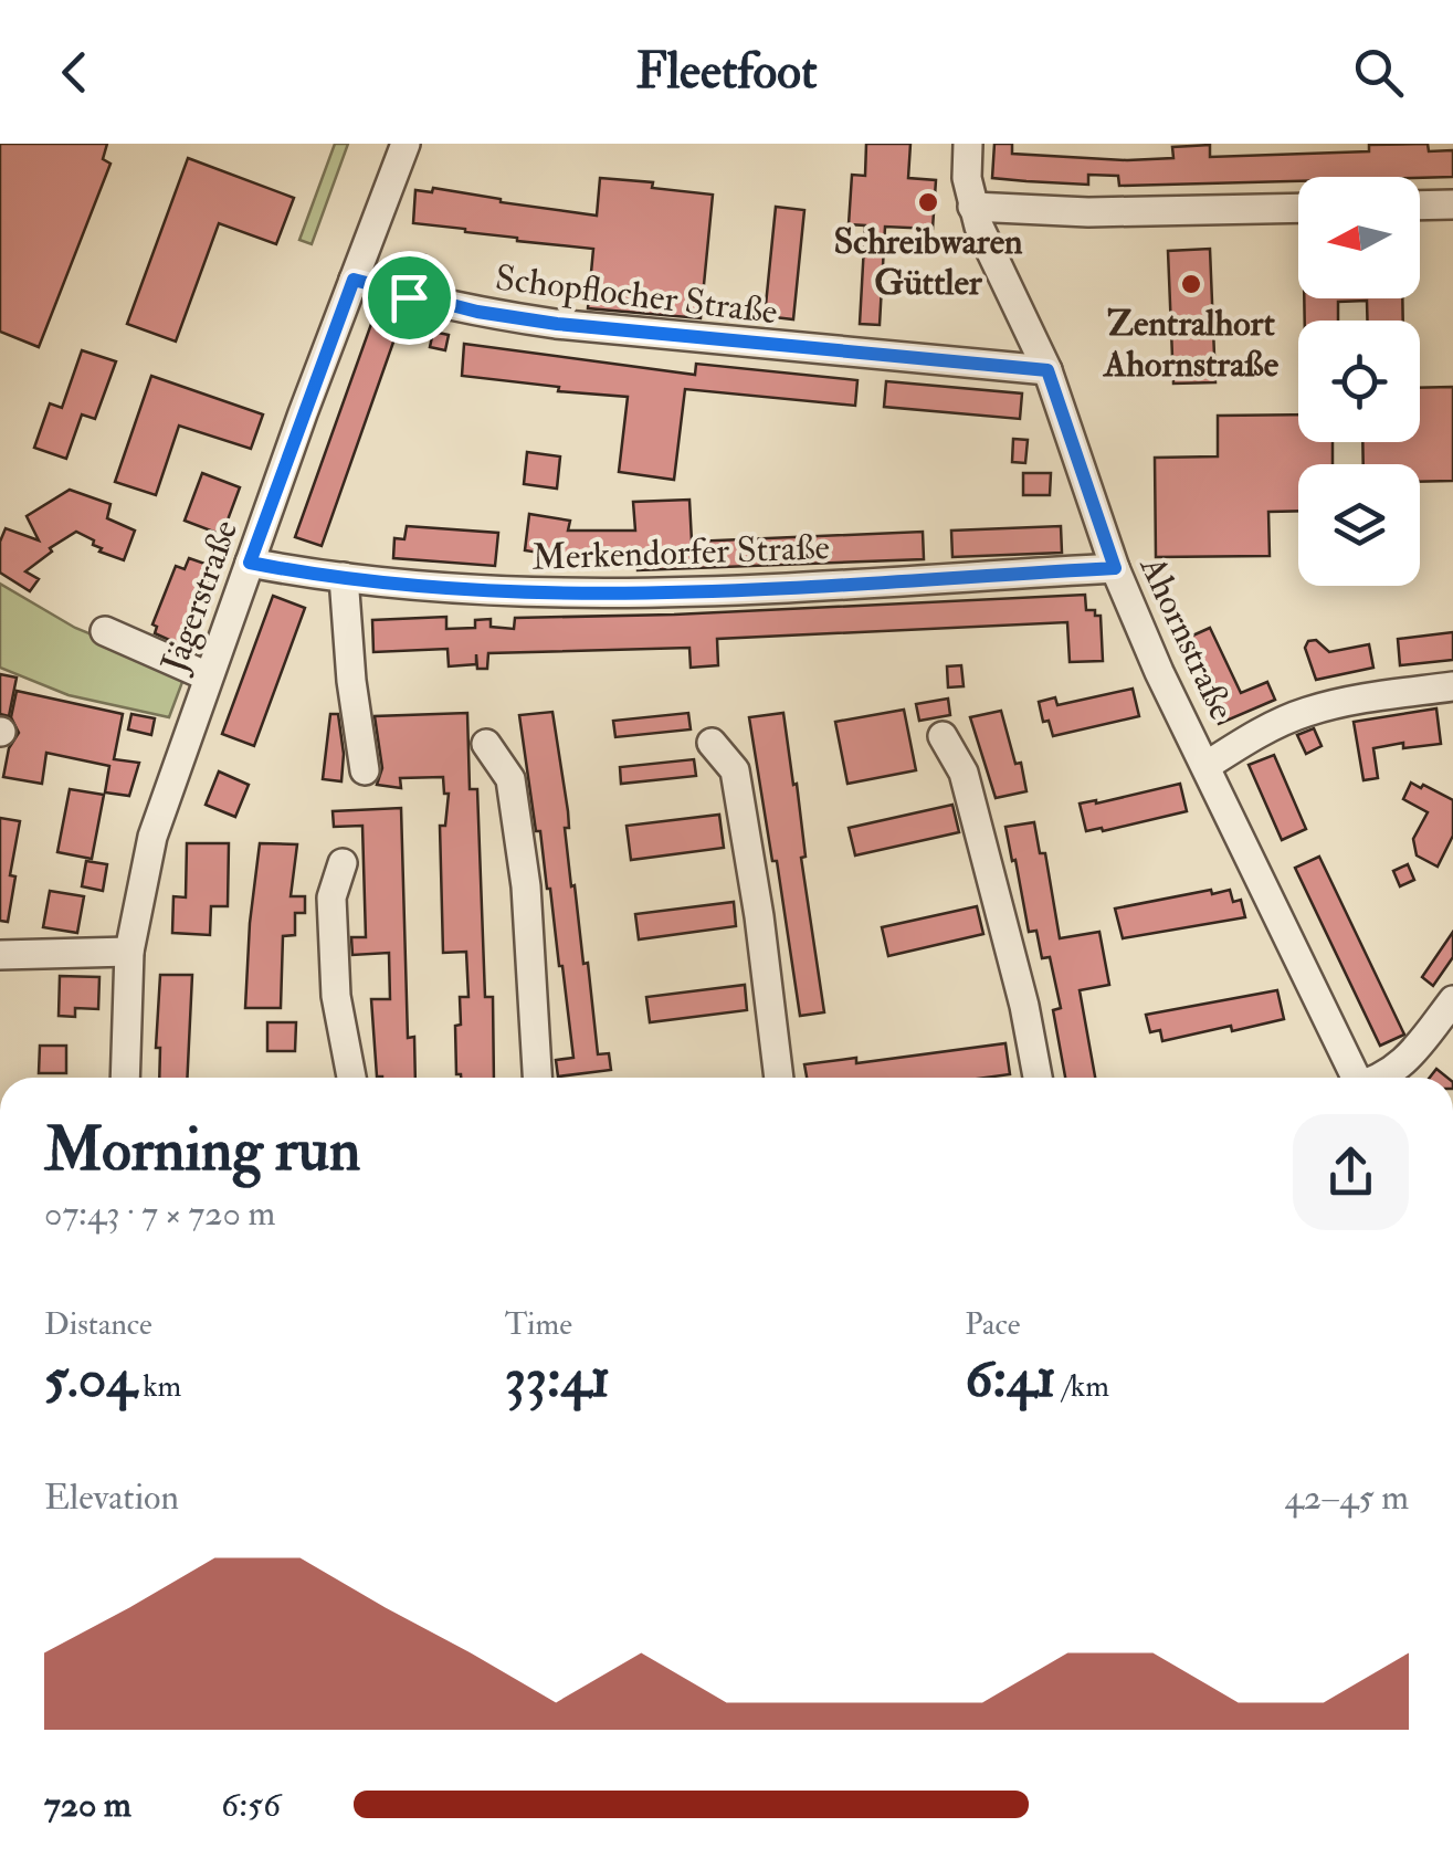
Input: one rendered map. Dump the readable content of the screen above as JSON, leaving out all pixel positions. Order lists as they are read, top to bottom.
{
  "streets": {
    "street": [
      "Schopflocher Straße",
      "Merkendorfer Straße",
      "Jägerstraße",
      "Ahornstraße"
    ]
  },
  "crossings": [
    ["Schopflocher Straße", "Jägerstraße"],
    ["Schopflocher Straße", "Ahornstraße"],
    ["Merkendorfer Straße", "Jägerstraße"],
    ["Merkendorfer Straße", "Ahornstraße"]
  ],
  "places": ["Schreibwaren Güttler", "Zentralhort Ahornstraße"],
  "north": "left",
  "page": {
    "header": "Fleetfoot",
    "heading": ["Morning run", "07:43 · 7 × 720 m"],
    "stats": [
      ["Distance", "5.04 km"],
      ["Time", "33:41"],
      ["Pace", "6:41 /km"]
    ],
    "chart": ["Elevation", "42–45 m"],
    "list": [
      {
        "name": "720 m",
        "note": "6:56"
      }
    ]
  }
}
